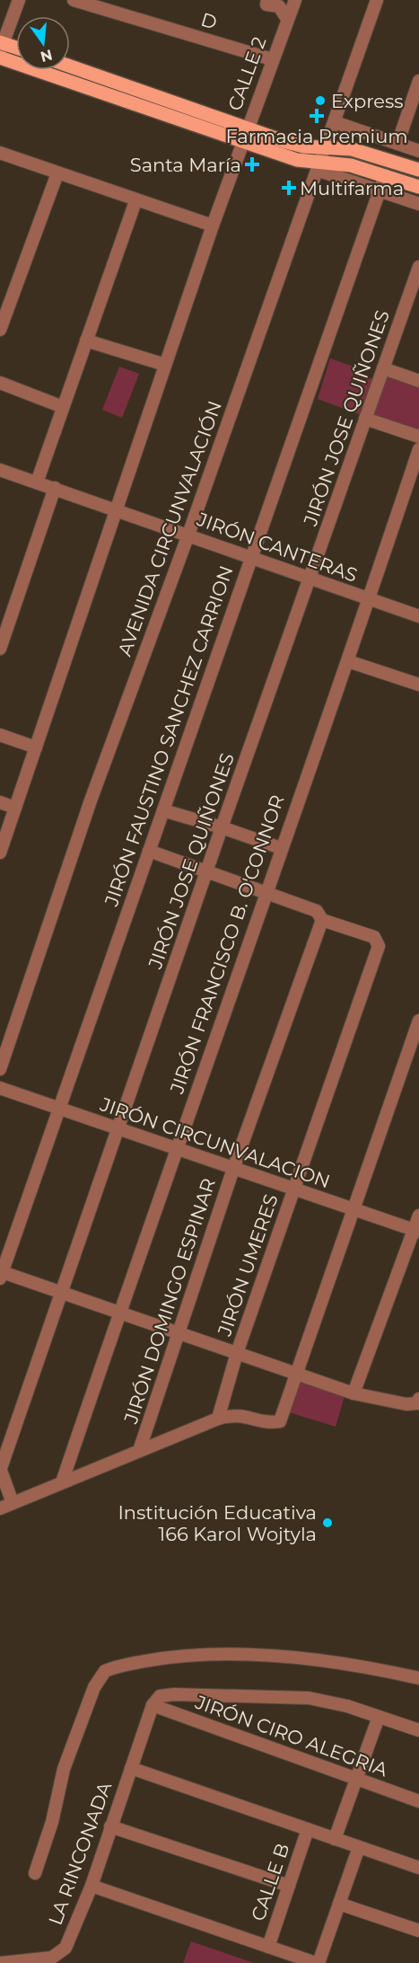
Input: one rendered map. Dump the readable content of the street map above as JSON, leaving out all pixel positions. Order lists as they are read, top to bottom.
{
  "streets": {
    "street": [
      "D",
      "CALLE 2",
      "JIRÓN JOSE QUIÑONES",
      "AVENIDA CIRCUNVALACIÓN",
      "JIRÓN CANTERAS",
      "JIRÓN FAUSTINO SANCHEZ CARRION",
      "JIRÓN FRANCISCO B. O'CONNOR",
      "JIRÓN CIRCUNVALACION",
      "JIRÓN UMERES",
      "JIRÓN DOMINGO ESPINAR",
      "JIRÓN CIRO ALEGRIA",
      "LA RINCONADA",
      "CALLE B"
    ]
  },
  "crossings": [
    ["D", "CALLE 2"],
    ["CALLE 2", "JIRÓN CANTERAS"],
    ["JIRÓN JOSE QUIÑONES", "JIRÓN CANTERAS"],
    ["JIRÓN JOSE QUIÑONES", "JIRÓN CIRCUNVALACION"],
    ["AVENIDA CIRCUNVALACIÓN", "JIRÓN CANTERAS"],
    ["JIRÓN CANTERAS", "JIRÓN FAUSTINO SANCHEZ CARRION"],
    ["JIRÓN CANTERAS", "JIRÓN FRANCISCO B. O'CONNOR"],
    ["JIRÓN FAUSTINO SANCHEZ CARRION", "JIRÓN CIRCUNVALACION"],
    ["JIRÓN FRANCISCO B. O'CONNOR", "JIRÓN CIRCUNVALACION"],
    ["JIRÓN CIRCUNVALACION", "JIRÓN UMERES"],
    ["JIRÓN CIRCUNVALACION", "JIRÓN DOMINGO ESPINAR"],
    ["JIRÓN UMERES", "JIRÓN DOMINGO ESPINAR"],
    ["JIRÓN CIRO ALEGRIA", "LA RINCONADA"]
  ],
  "places": {
    "other": ["Express", "Institución Educativa 166 Karol Wojtyla"],
    "health": ["Farmacia Premium", "Santa María", "Multifarma"]
  },
  "north": "bottom"
}
